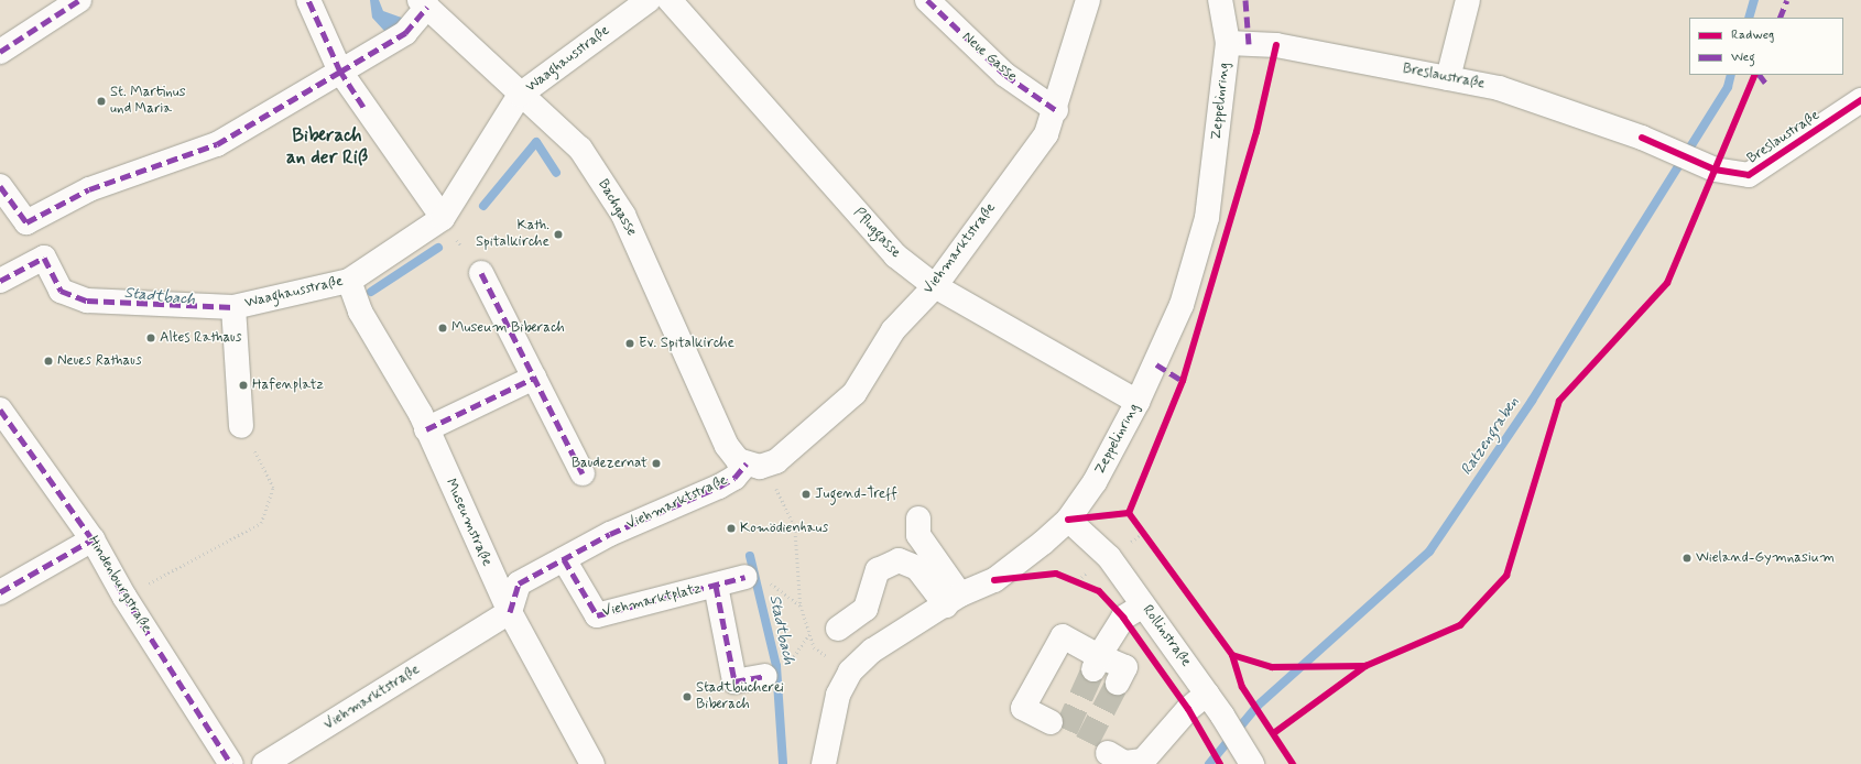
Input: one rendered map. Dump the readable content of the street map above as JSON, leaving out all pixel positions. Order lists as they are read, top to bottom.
{
  "streets": {
    "street": [
      "Neue Gasse",
      "Waaghausstraße",
      "Breslaustraße",
      "Zeppelinring",
      "Bachgasse",
      "Pfluggasse",
      "Viehmarktstraße",
      "Museumstraße",
      "Hindenburgstraße",
      "Viehmarktplatz",
      "Rollinstraße"
    ]
  },
  "crossings": [
    ["Neue Gasse", "Viehmarktstraße"],
    ["Waaghausstraße", "Bachgasse"],
    ["Waaghausstraße", "Museumstraße"],
    ["Breslaustraße", "Zeppelinring"],
    ["Zeppelinring", "Pfluggasse"],
    ["Zeppelinring", "Rollinstraße"],
    ["Bachgasse", "Viehmarktstraße"],
    ["Pfluggasse", "Viehmarktstraße"],
    ["Viehmarktstraße", "Museumstraße"],
    ["Viehmarktstraße", "Viehmarktplatz"]
  ],
  "districts": ["Biberach an der Riß"],
  "water": ["Stadtbach", "Ratzengraben"],
  "places": [
    "St. Martinus und Maria",
    "Kath. Spitalkirche",
    "Museum Biberach",
    "Altes Rathaus",
    "Ev. Spitalkirche",
    "Neues Rathaus",
    "Hafenplatz",
    "Baudezernat",
    "Jugend-Treff",
    "Komödienhaus",
    "Wieland-Gymnasium",
    "Stadtbücherei Biberach"
  ],
  "legend": ["Radweg", "Weg"]
}
